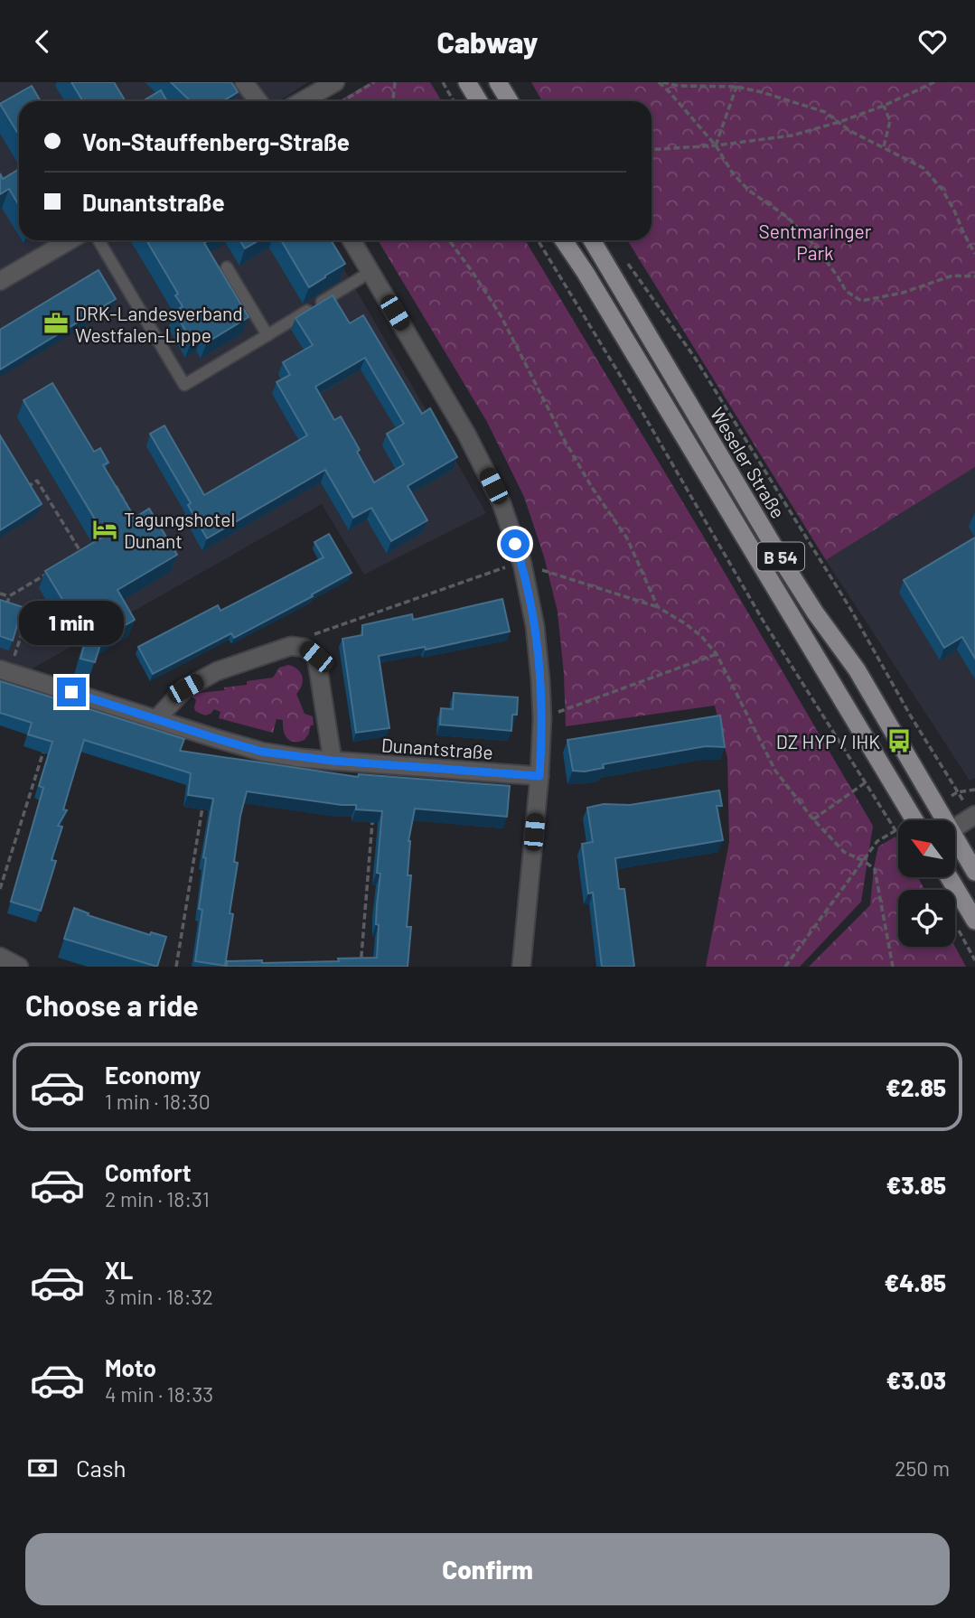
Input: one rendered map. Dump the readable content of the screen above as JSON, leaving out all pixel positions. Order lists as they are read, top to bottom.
{
  "streets": {
    "main road": ["Weseler Straße", "B 54"],
    "street": ["Dunantstraße"]
  },
  "parks": ["Sentmaringer Park"],
  "places": {
    "office": ["DRK-Landesverband Westfalen-Lippe"],
    "hotel": ["Tagungshotel Dunant"],
    "bus stop": ["DZ HYP / IHK"]
  },
  "north": "top left",
  "page": {
    "header": "Cabway",
    "banner": ["Von-Stauffenberg-Straße", "Dunantstraße"],
    "bubble": "1 min",
    "heading": "Choose a ride",
    "list": [
      {
        "name": "Economy",
        "note": "1 min · 18:30",
        "value": "€2.85"
      },
      {
        "name": "Comfort",
        "note": "2 min · 18:31",
        "value": "€3.85"
      },
      {
        "name": "XL",
        "note": "3 min · 18:32",
        "value": "€4.85"
      },
      {
        "name": "Moto",
        "note": "4 min · 18:33",
        "value": "€3.03"
      }
    ],
    "pay": ["Cash", "250 m"],
    "buttons": "Confirm"
  }
}
